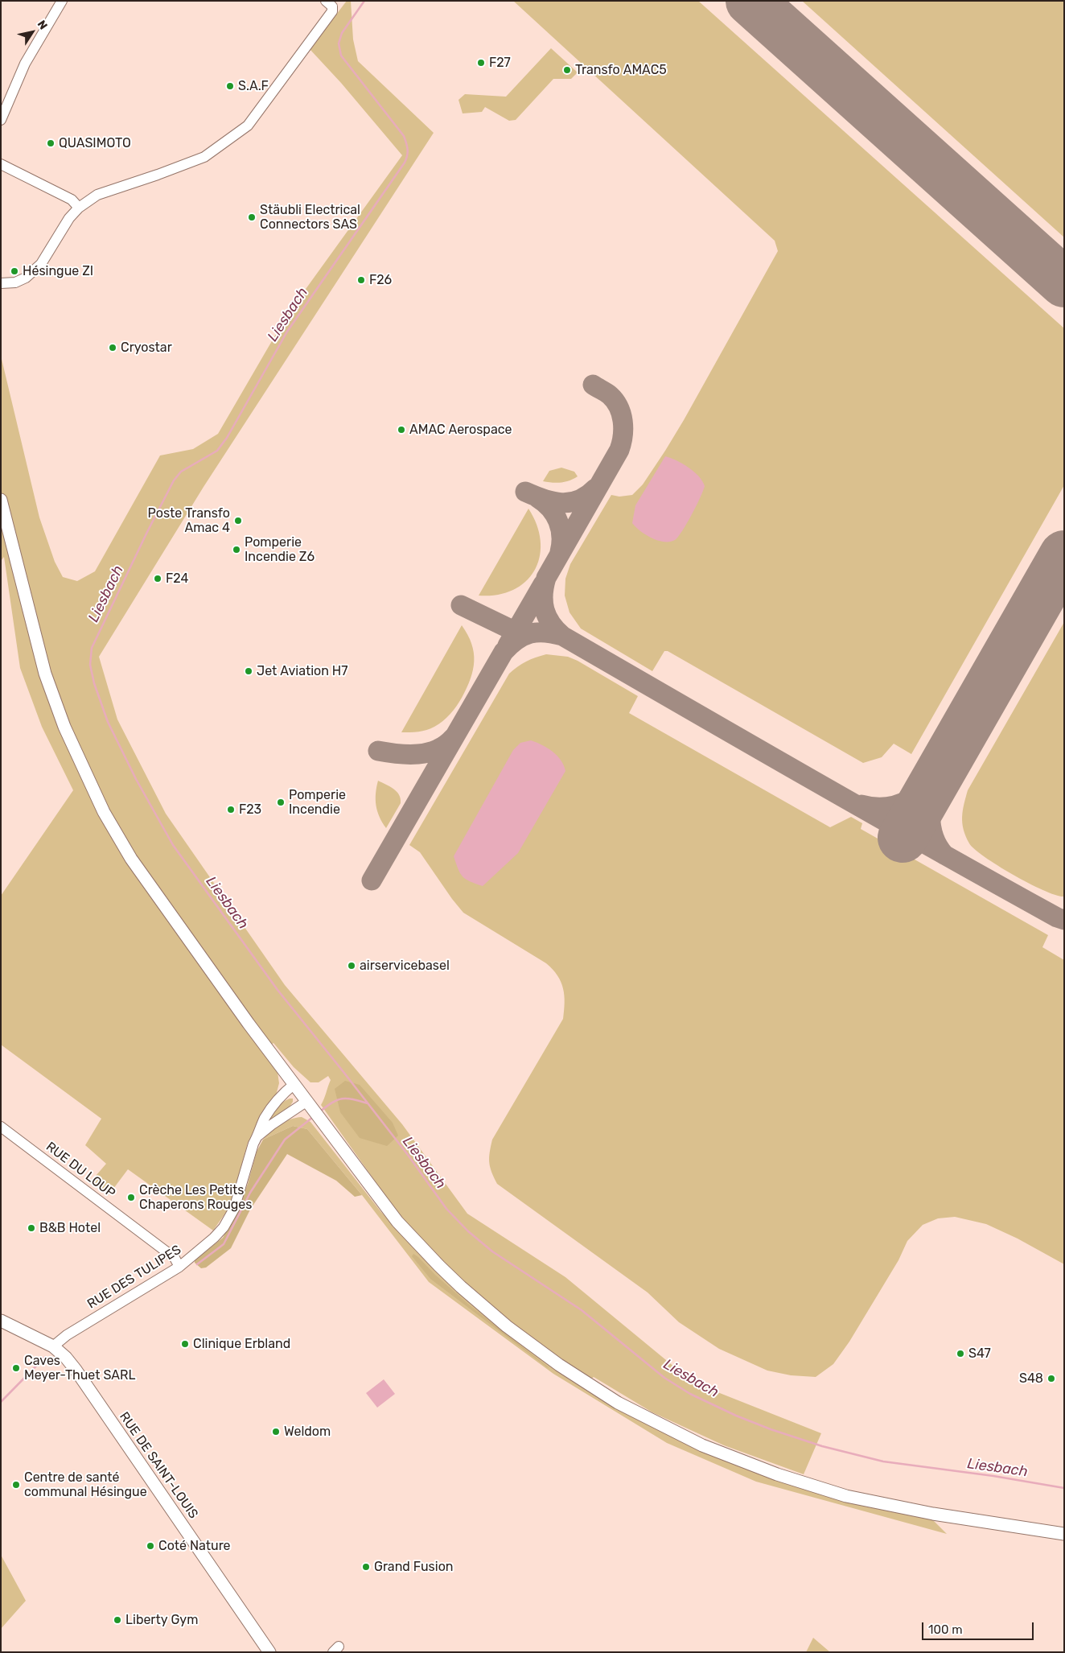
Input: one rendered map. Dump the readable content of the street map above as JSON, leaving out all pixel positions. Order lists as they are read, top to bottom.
{
  "streets": {
    "main road": ["RUE DE SAINT-LOUIS"],
    "street": ["RUE DU LOUP", "RUE DES TULIPES"]
  },
  "crossings": [
    ["RUE DU LOUP", "RUE DES TULIPES"],
    ["RUE DES TULIPES", "RUE DE SAINT-LOUIS"]
  ],
  "water": ["Liesbach"],
  "places": [
    "F27",
    "Transfo AMAC5",
    "S.A.F",
    "QUASIMOTO",
    "Stäubli Electrical Connectors SAS",
    "Hésingue ZI",
    "F26",
    "Cryostar",
    "AMAC Aerospace",
    "Poste Transfo Amac 4",
    "Pomperie Incendie Z6",
    "F24",
    "Jet Aviation H7",
    "Pomperie Incendie",
    "F23",
    "airservicebasel",
    "Crèche Les Petits Chaperons Rouges",
    "B&B Hotel",
    "Clinique Erbland",
    "S47",
    "Caves Meyer-Thuet SARL",
    "S48",
    "Weldom",
    "Centre de santé communal Hésingue",
    "Coté Nature",
    "Grand Fusion",
    "Liberty Gym"
  ],
  "scale_bar": "100 m",
  "north": "top right"
}
